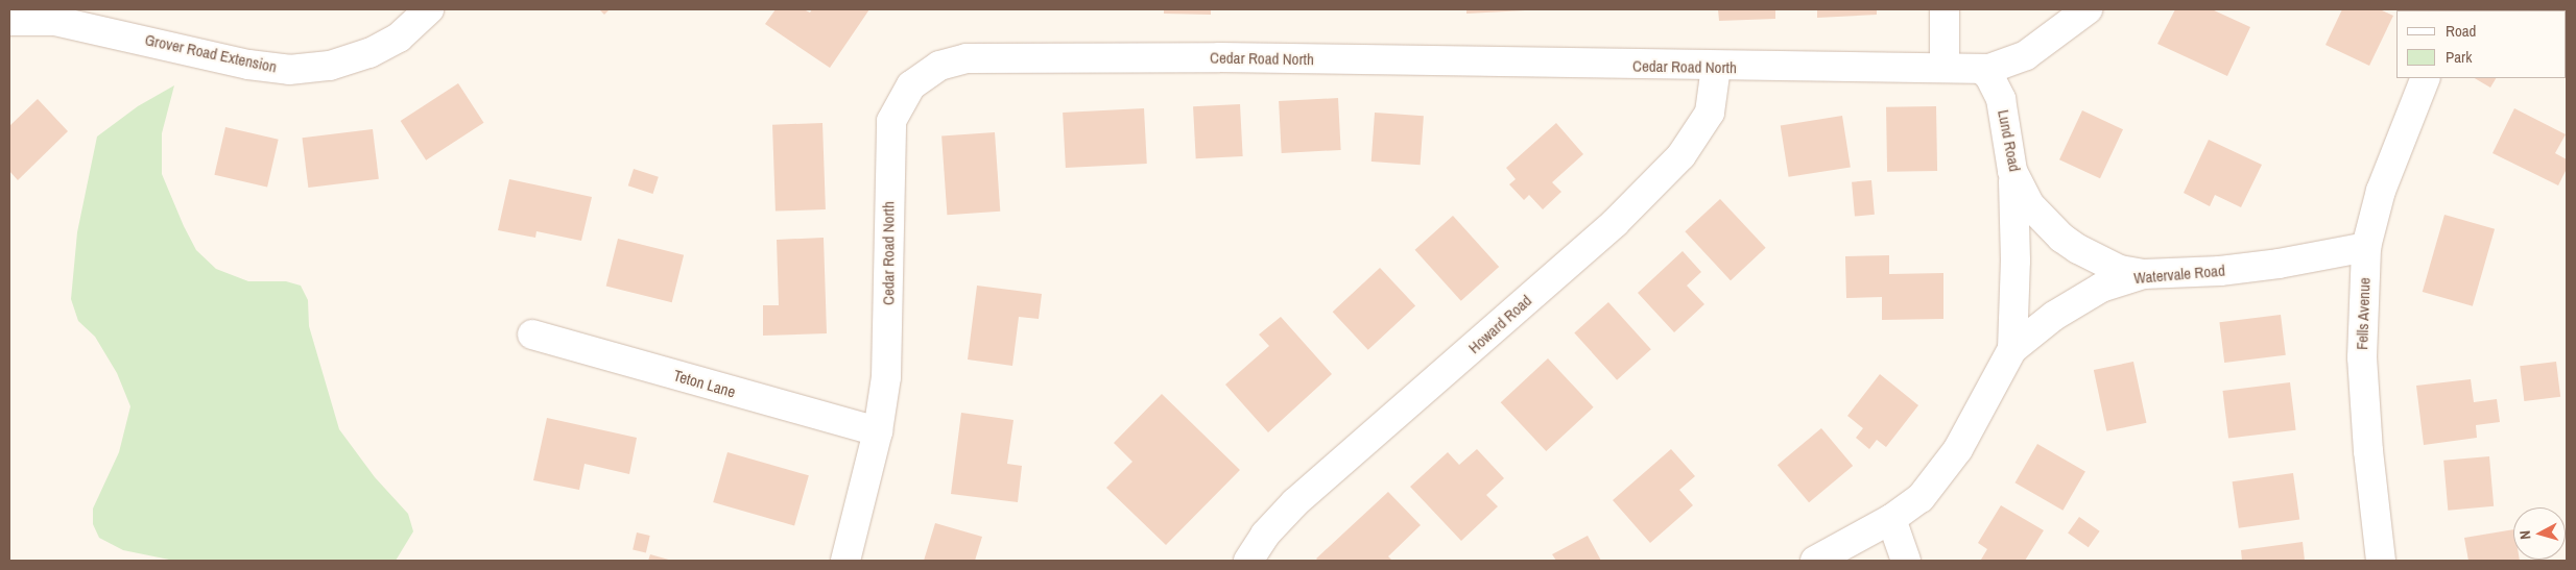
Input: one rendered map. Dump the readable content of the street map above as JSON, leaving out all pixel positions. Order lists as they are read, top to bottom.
{
  "streets": {
    "street": [
      "Grover Road Extension",
      "Cedar Road North",
      "Lund Road",
      "Watervale Road",
      "Fells Avenue",
      "Howard Road",
      "Teton Lane"
    ]
  },
  "crossings": [
    ["Cedar Road North", "Lund Road"],
    ["Cedar Road North", "Howard Road"],
    ["Cedar Road North", "Teton Lane"],
    ["Lund Road", "Watervale Road"],
    ["Watervale Road", "Fells Avenue"]
  ],
  "legend": ["Road", "Park"],
  "north": "left"
}
